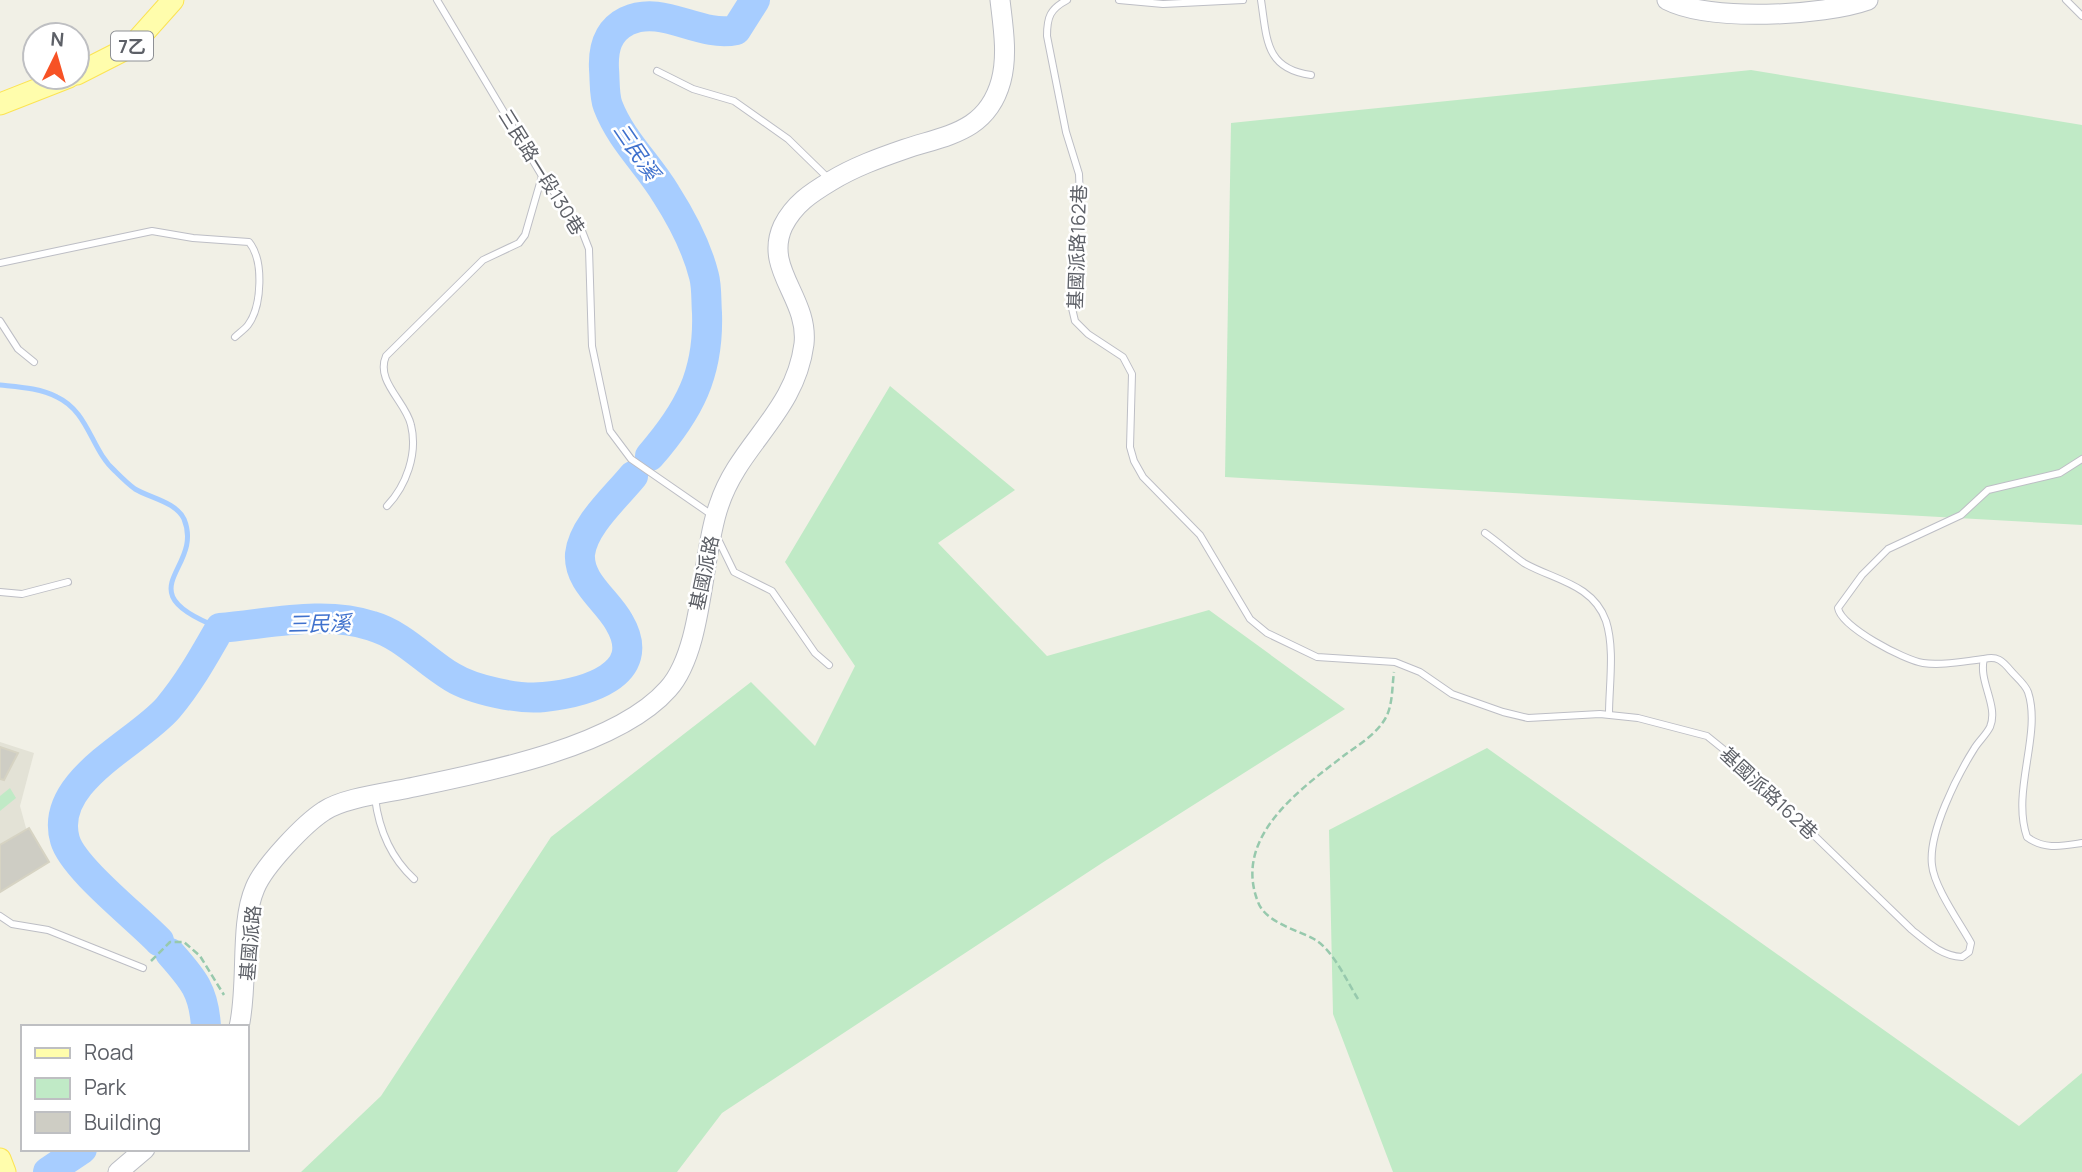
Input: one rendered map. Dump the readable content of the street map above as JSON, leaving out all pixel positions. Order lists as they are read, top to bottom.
{
  "streets": {
    "main road": ["7乙"],
    "street": ["基國派路"],
    "lane": ["三民路一段130巷", "基國派路162巷"]
  },
  "crossings": [
    ["三民路一段130巷", "基國派路"]
  ],
  "water": ["三民溪"],
  "legend": ["Road", "Park", "Building"],
  "north": "top"
}
